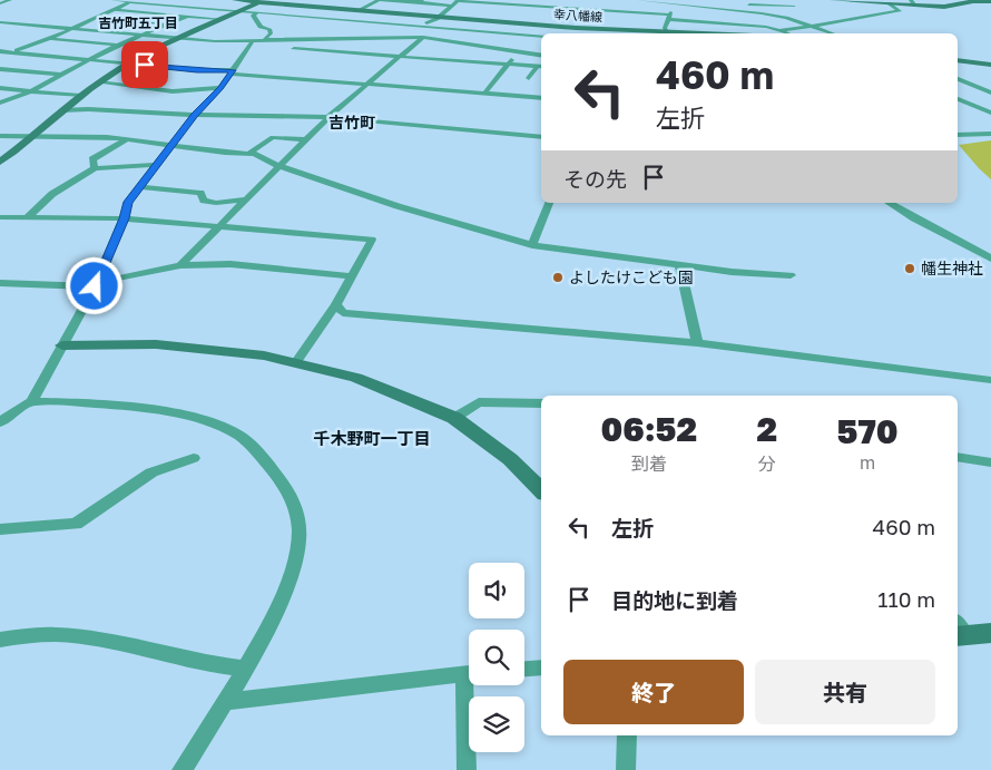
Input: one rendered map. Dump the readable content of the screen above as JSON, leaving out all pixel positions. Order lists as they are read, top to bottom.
{
  "streets": {
    "street": ["幸八幡線"]
  },
  "districts": ["吉竹町五丁目", "吉竹町", "千木野町一丁目"],
  "places": ["幡生神社", "よしたけこども園"],
  "page": {
    "turn": ["460 m", "左折"],
    "then": "その先",
    "eta": [
      "06:52",
      "到着",
      "2",
      "分",
      "570",
      "m"
    ],
    "list": [
      {
        "name": "左折",
        "value": "460 m"
      },
      {
        "name": "目的地に到着",
        "value": "110 m"
      }
    ],
    "buttons": ["終了", "共有"]
  }
}
